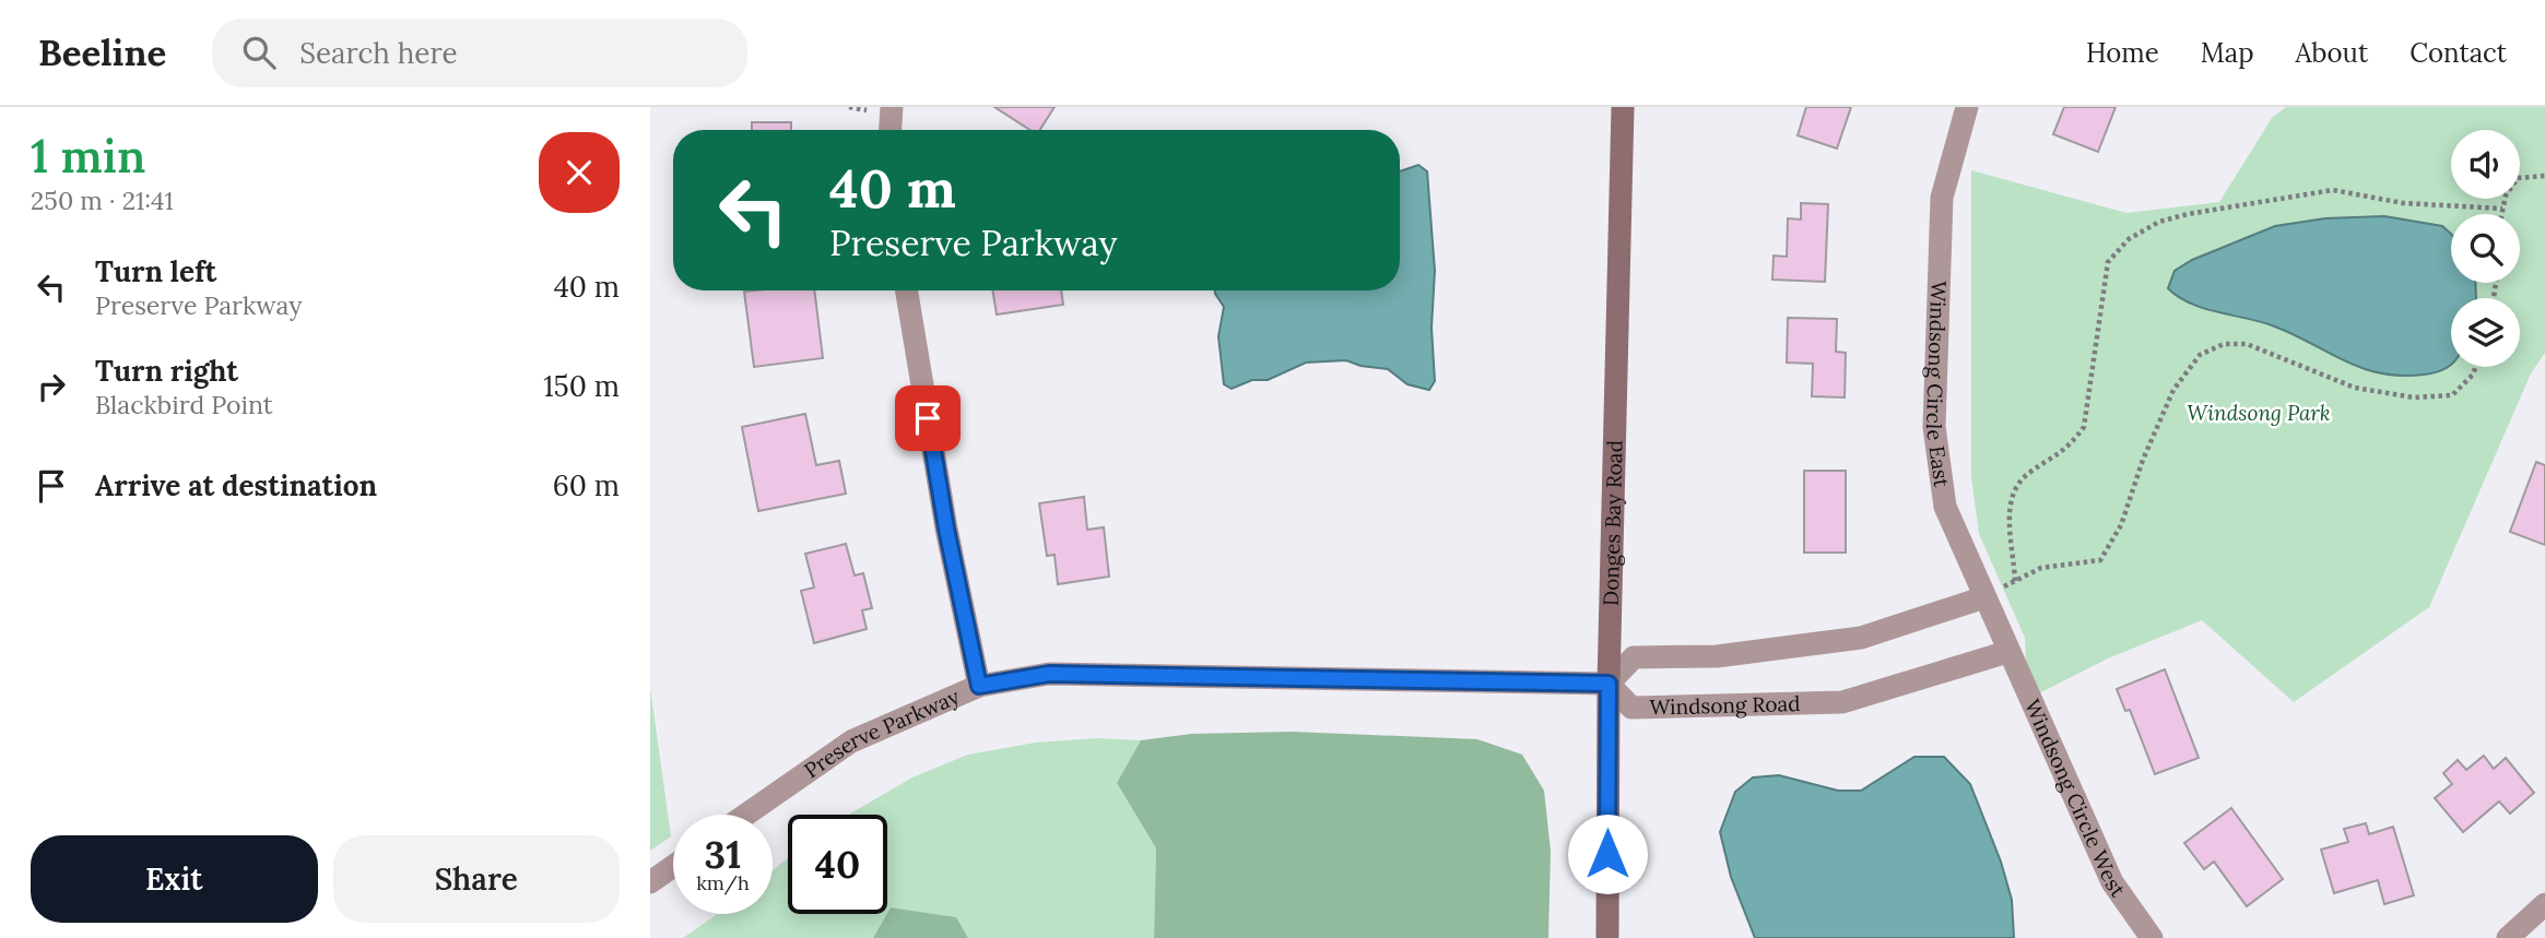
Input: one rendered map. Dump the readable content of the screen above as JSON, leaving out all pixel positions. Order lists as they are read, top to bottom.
{
  "streets": {
    "street": [
      "Windsong Circle East",
      "Donges Bay Road",
      "Windsong Road",
      "Preserve Parkway",
      "Windsong Circle West"
    ]
  },
  "crossings": [
    ["Windsong Circle East", "Windsong Road"],
    ["Windsong Circle East", "Windsong Circle West"],
    ["Donges Bay Road", "Windsong Road"],
    ["Donges Bay Road", "Preserve Parkway"],
    ["Windsong Road", "Preserve Parkway"],
    ["Windsong Road", "Windsong Circle West"]
  ],
  "parks": ["Windsong Park"],
  "page": {
    "header": "Beeline",
    "search": "Search here",
    "nav": [
      "Home",
      "Map",
      "About",
      "Contact"
    ],
    "heading": ["1 min", "250 m · 21:41"],
    "turn": ["40 m", "Preserve Parkway"],
    "list": [
      {
        "name": "Turn left",
        "note": "Preserve Parkway",
        "value": "40 m"
      },
      {
        "name": "Turn right",
        "note": "Blackbird Point",
        "value": "150 m"
      },
      {
        "name": "Arrive at destination",
        "value": "60 m"
      }
    ],
    "speed": "31 km/h",
    "limit": "40",
    "buttons": ["Exit", "Share"]
  }
}
